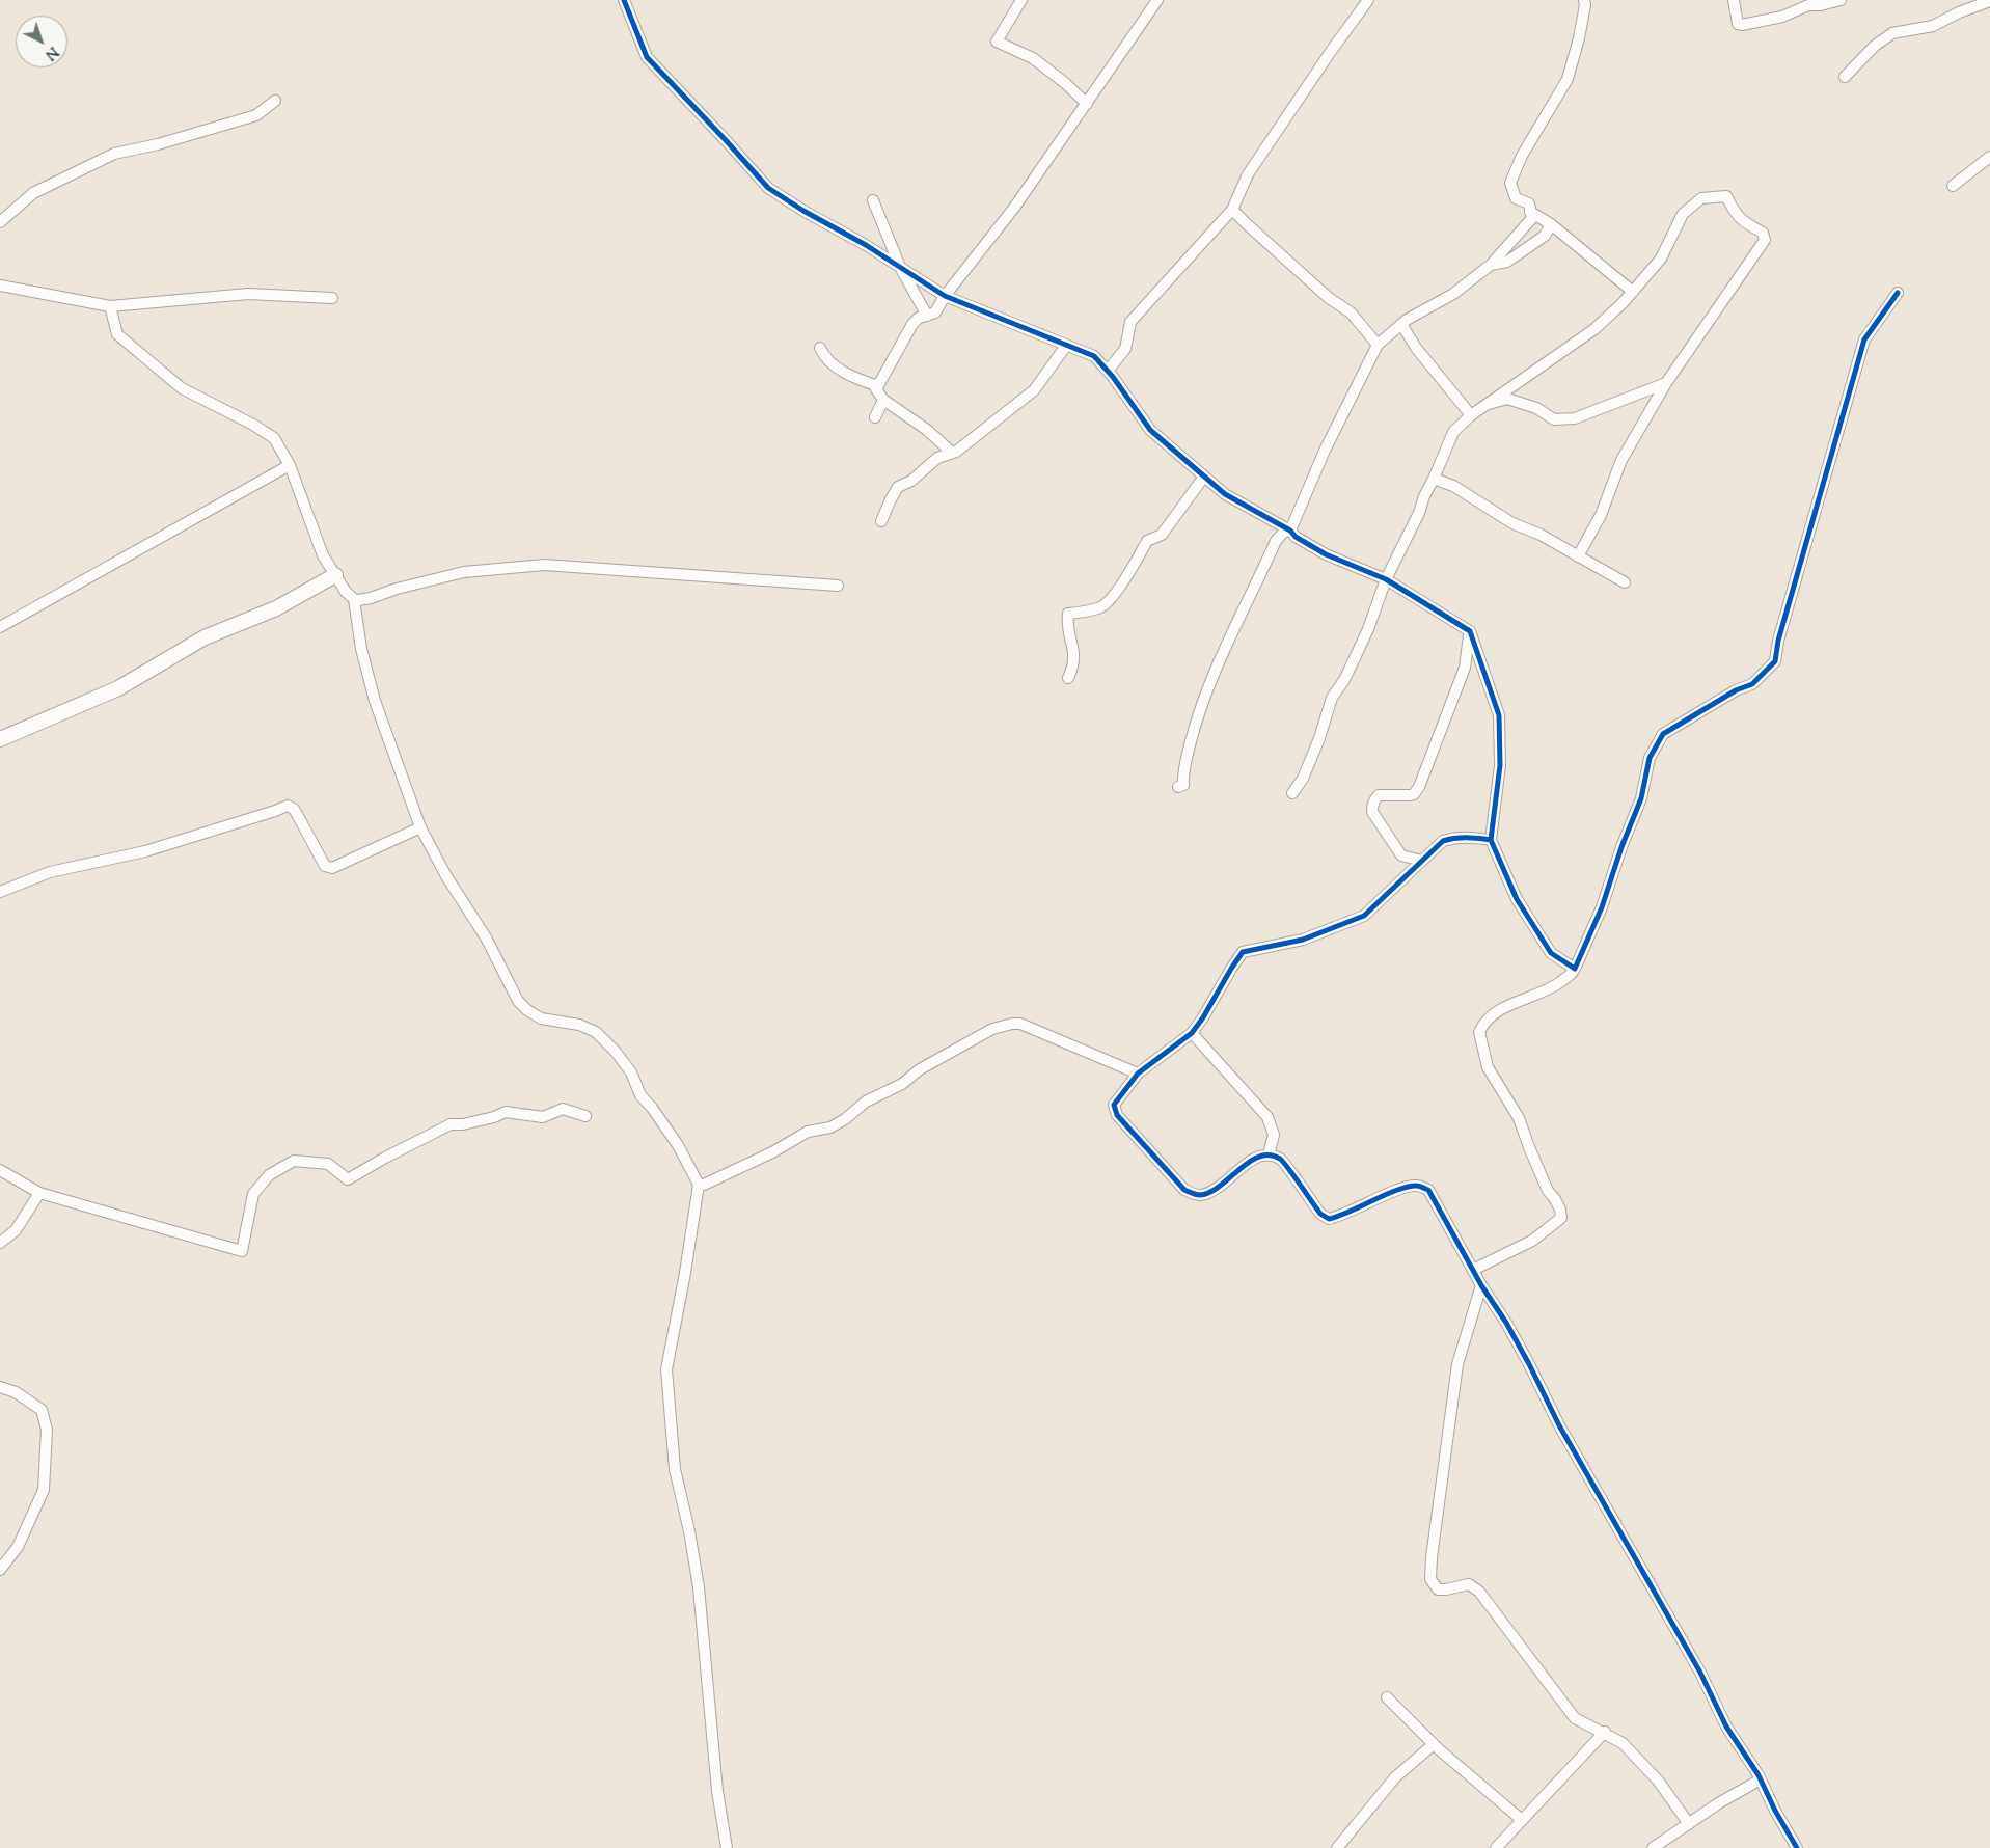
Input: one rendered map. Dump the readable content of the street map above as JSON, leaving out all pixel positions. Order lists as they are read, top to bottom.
{
  "north": "bottom right"
}
